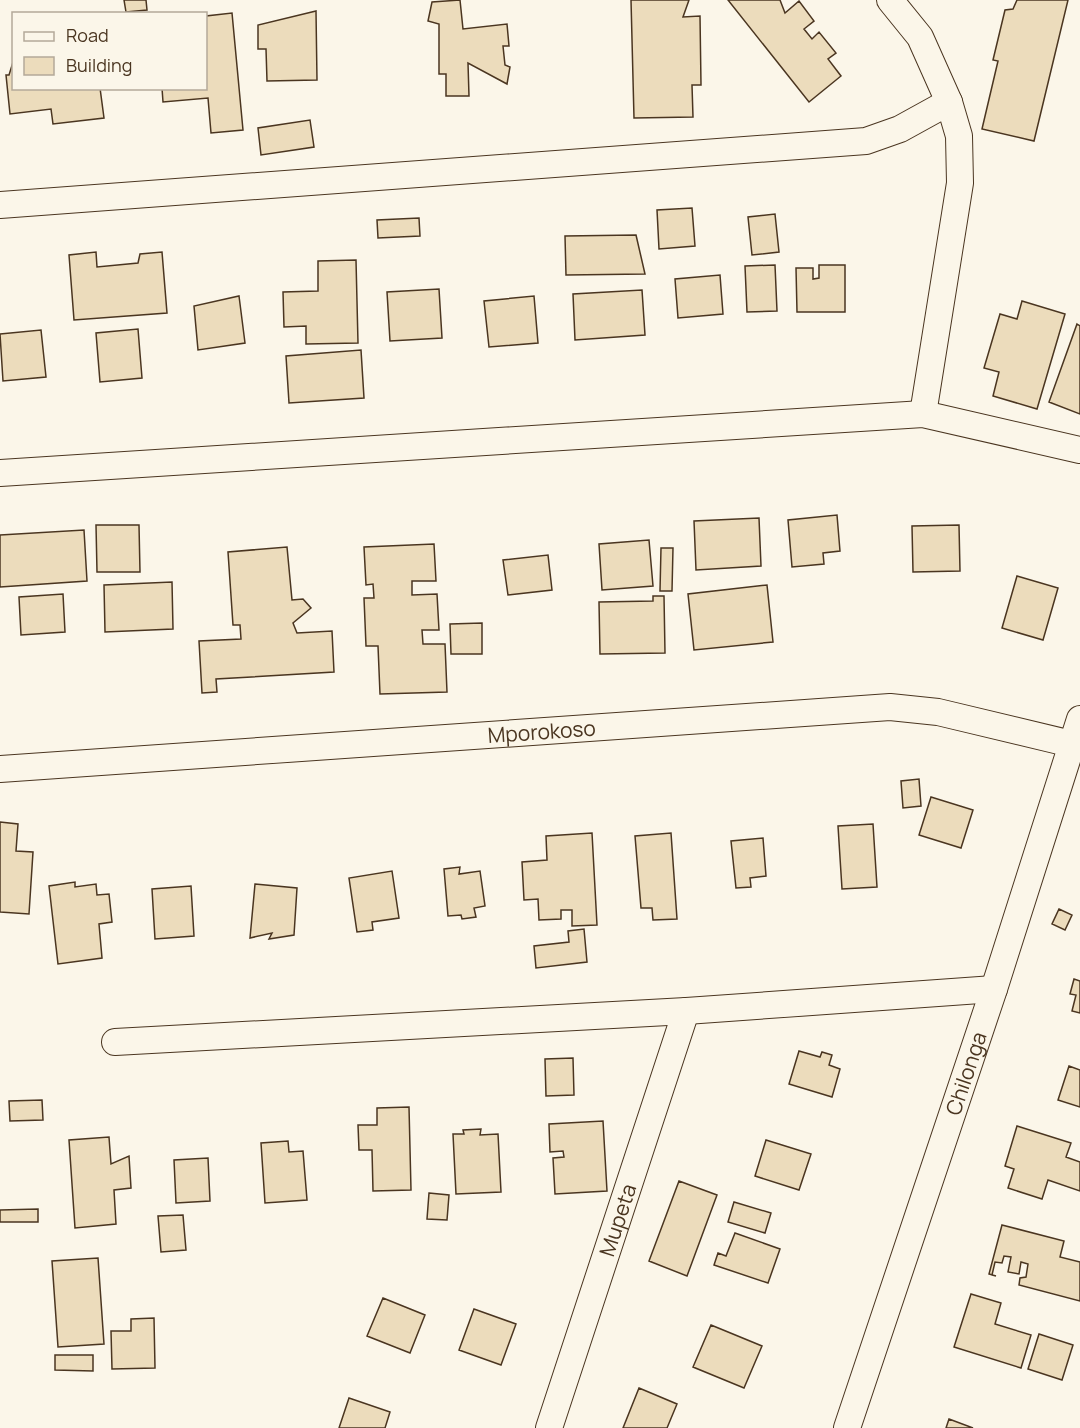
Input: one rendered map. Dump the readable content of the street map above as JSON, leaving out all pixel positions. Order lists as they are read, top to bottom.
{
  "streets": {
    "street": ["Mporokoso", "Chilonga", "Mupeta"]
  },
  "crossings": [
    ["Mporokoso", "Chilonga"]
  ],
  "legend": ["Road", "Building"]
}
